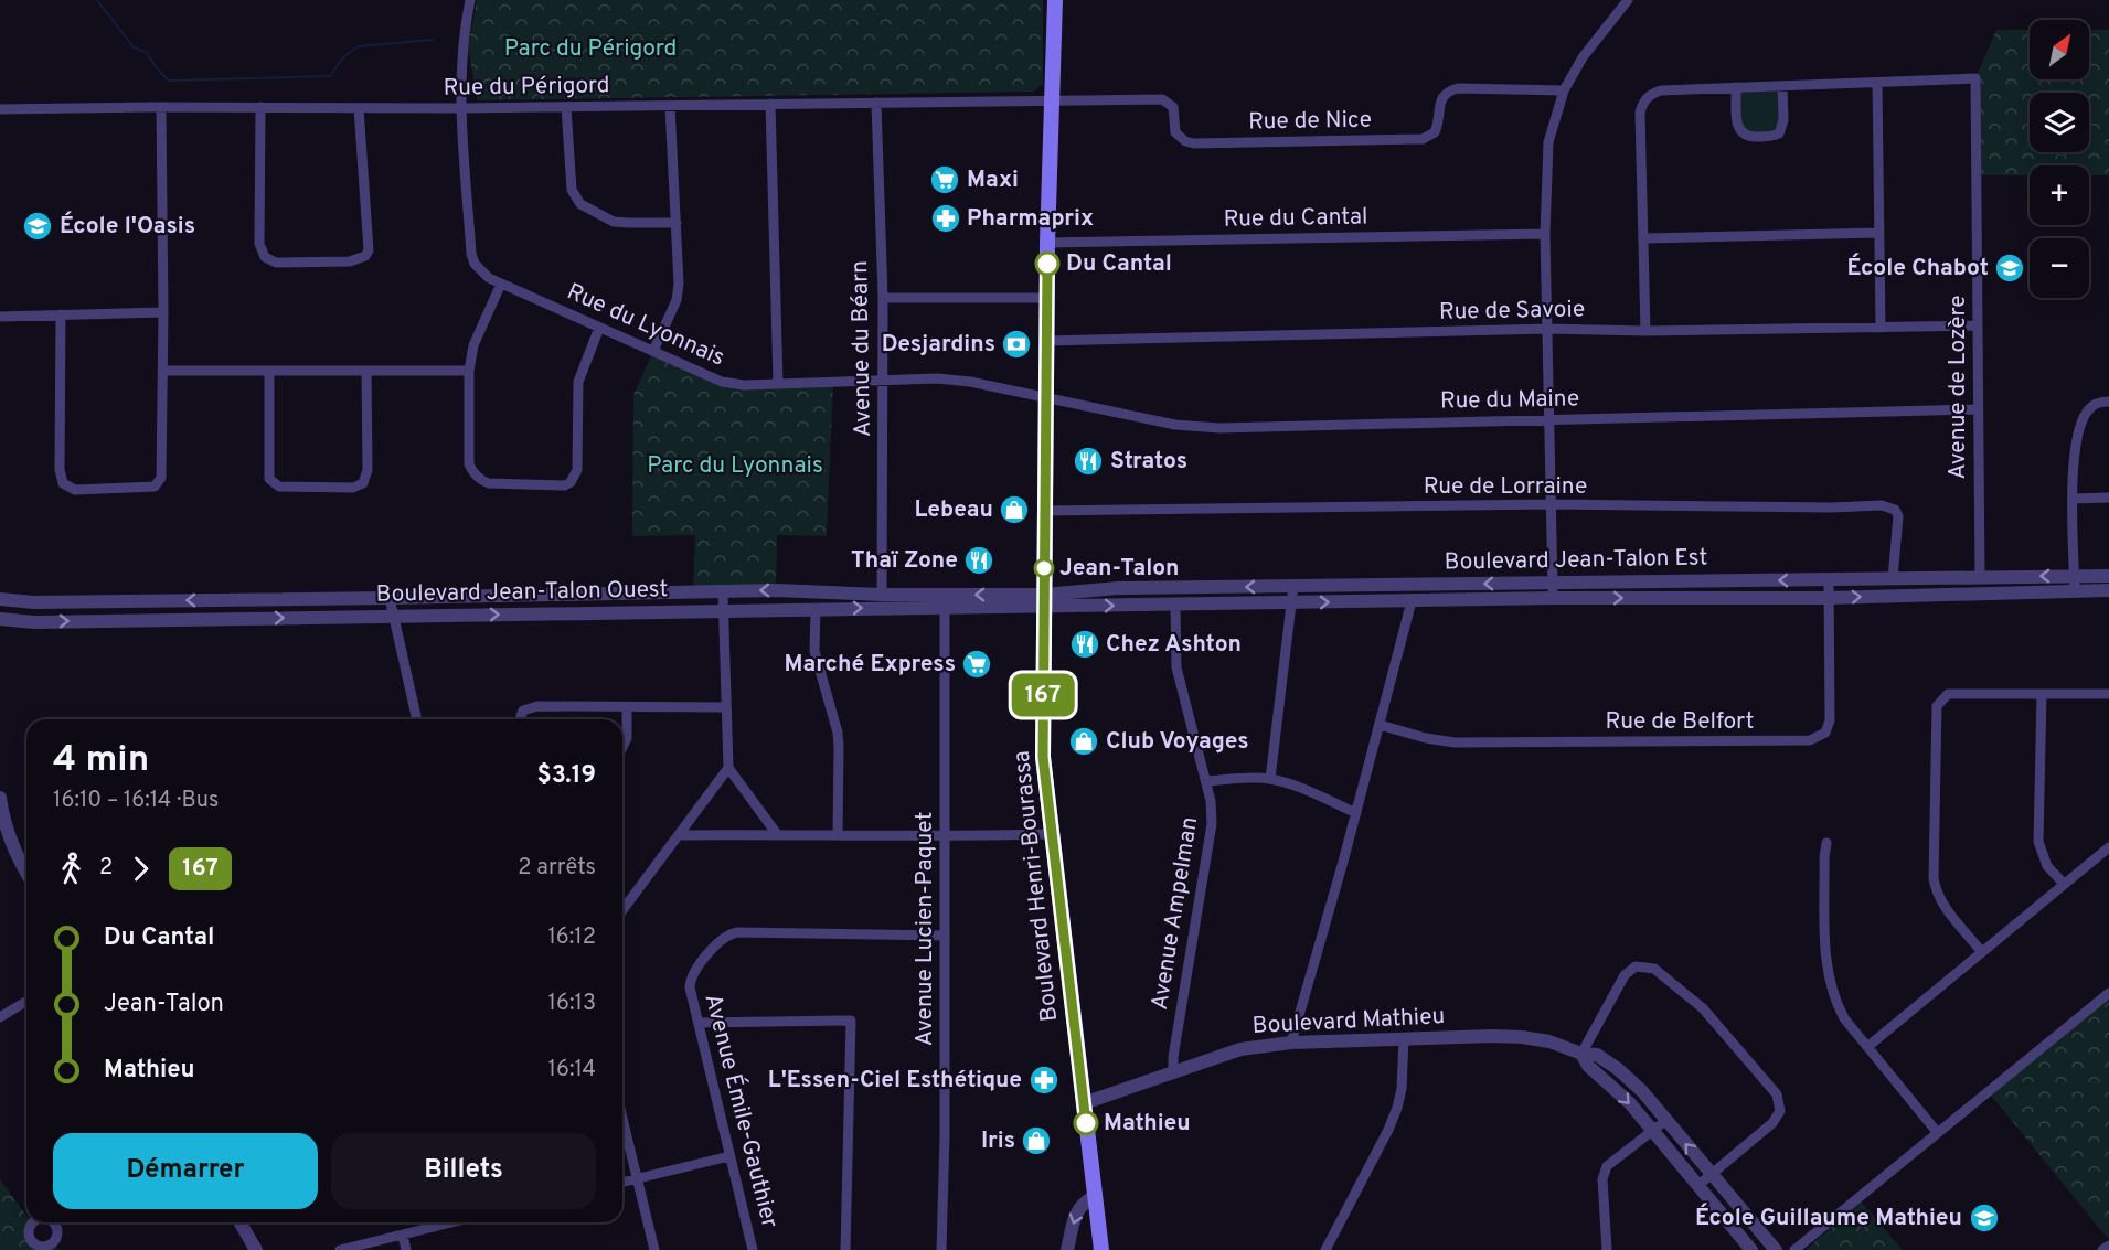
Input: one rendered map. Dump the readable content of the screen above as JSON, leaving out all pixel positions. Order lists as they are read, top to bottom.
{
  "streets": {
    "main road": ["Boulevard Henri-Bourassa"],
    "street": [
      "Rue du Périgord",
      "Rue de Nice",
      "Rue du Cantal",
      "Rue de Savoie",
      "Rue du Lyonnais",
      "Avenue du Béarn",
      "Avenue de Lozère",
      "Rue du Maine",
      "Rue de Lorraine",
      "Boulevard Jean-Talon Est",
      "Boulevard Jean-Talon Ouest",
      "Rue de Belfort",
      "Avenue Ampelman",
      "Avenue Lucien-Paquet",
      "Boulevard Mathieu",
      "Avenue Émile-Gauthier"
    ]
  },
  "crossings": [
    ["Rue du Périgord", "Rue de Nice"],
    ["Rue du Périgord", "Rue du Lyonnais"],
    ["Rue du Périgord", "Avenue du Béarn"],
    ["Rue du Périgord", "Boulevard Henri-Bourassa"],
    ["Rue de Nice", "Boulevard Henri-Bourassa"],
    ["Rue du Cantal", "Boulevard Henri-Bourassa"],
    ["Rue de Savoie", "Avenue de Lozère"],
    ["Rue de Savoie", "Boulevard Henri-Bourassa"],
    ["Rue du Lyonnais", "Avenue du Béarn"],
    ["Rue du Lyonnais", "Rue du Maine"],
    ["Rue du Lyonnais", "Boulevard Henri-Bourassa"],
    ["Avenue du Béarn", "Boulevard Jean-Talon Ouest"],
    ["Avenue de Lozère", "Rue du Maine"],
    ["Avenue de Lozère", "Boulevard Jean-Talon Est"],
    ["Rue du Maine", "Boulevard Henri-Bourassa"],
    ["Rue de Lorraine", "Boulevard Jean-Talon Est"],
    ["Rue de Lorraine", "Boulevard Henri-Bourassa"],
    ["Boulevard Jean-Talon Est", "Boulevard Jean-Talon Ouest"],
    ["Boulevard Jean-Talon Est", "Rue de Belfort"],
    ["Boulevard Jean-Talon Est", "Boulevard Henri-Bourassa"],
    ["Boulevard Jean-Talon Est", "Avenue Ampelman"],
    ["Boulevard Jean-Talon Ouest", "Boulevard Henri-Bourassa"],
    ["Boulevard Jean-Talon Ouest", "Avenue Lucien-Paquet"],
    ["Boulevard Henri-Bourassa", "Boulevard Mathieu"],
    ["Avenue Ampelman", "Boulevard Mathieu"],
    ["Avenue Lucien-Paquet", "Avenue Émile-Gauthier"]
  ],
  "parks": ["Parc du Périgord", "Parc du Lyonnais"],
  "places": {
    "supermarket": ["Maxi", "Marché Express"],
    "pharmacy": ["Pharmaprix", "L'Essen-Ciel Esthétique"],
    "school or university": ["École l'Oasis", "École Chabot", "École Guillaume Mathieu"],
    "other": ["Du Cantal", "Jean-Talon", "Mathieu"],
    "bank": ["Desjardins"],
    "restaurant": ["Stratos", "Thaï Zone", "Chez Ashton"],
    "shop": ["Lebeau", "Club Voyages", "Iris"]
  },
  "lines": ["bus line 167"],
  "north": "top right",
  "page": {
    "on_map": "167",
    "map_buttons": ["+", "−"],
    "heading": ["4 min", "16:10 – 16:14 · Bus", "$3.19"],
    "legs": ["2", "167", "2 arrêts"],
    "list": [
      {
        "name": "Du Cantal",
        "value": "16:12"
      },
      {
        "name": "Jean-Talon",
        "value": "16:13"
      },
      {
        "name": "Mathieu",
        "value": "16:14"
      }
    ],
    "buttons": ["Démarrer", "Billets"]
  }
}
